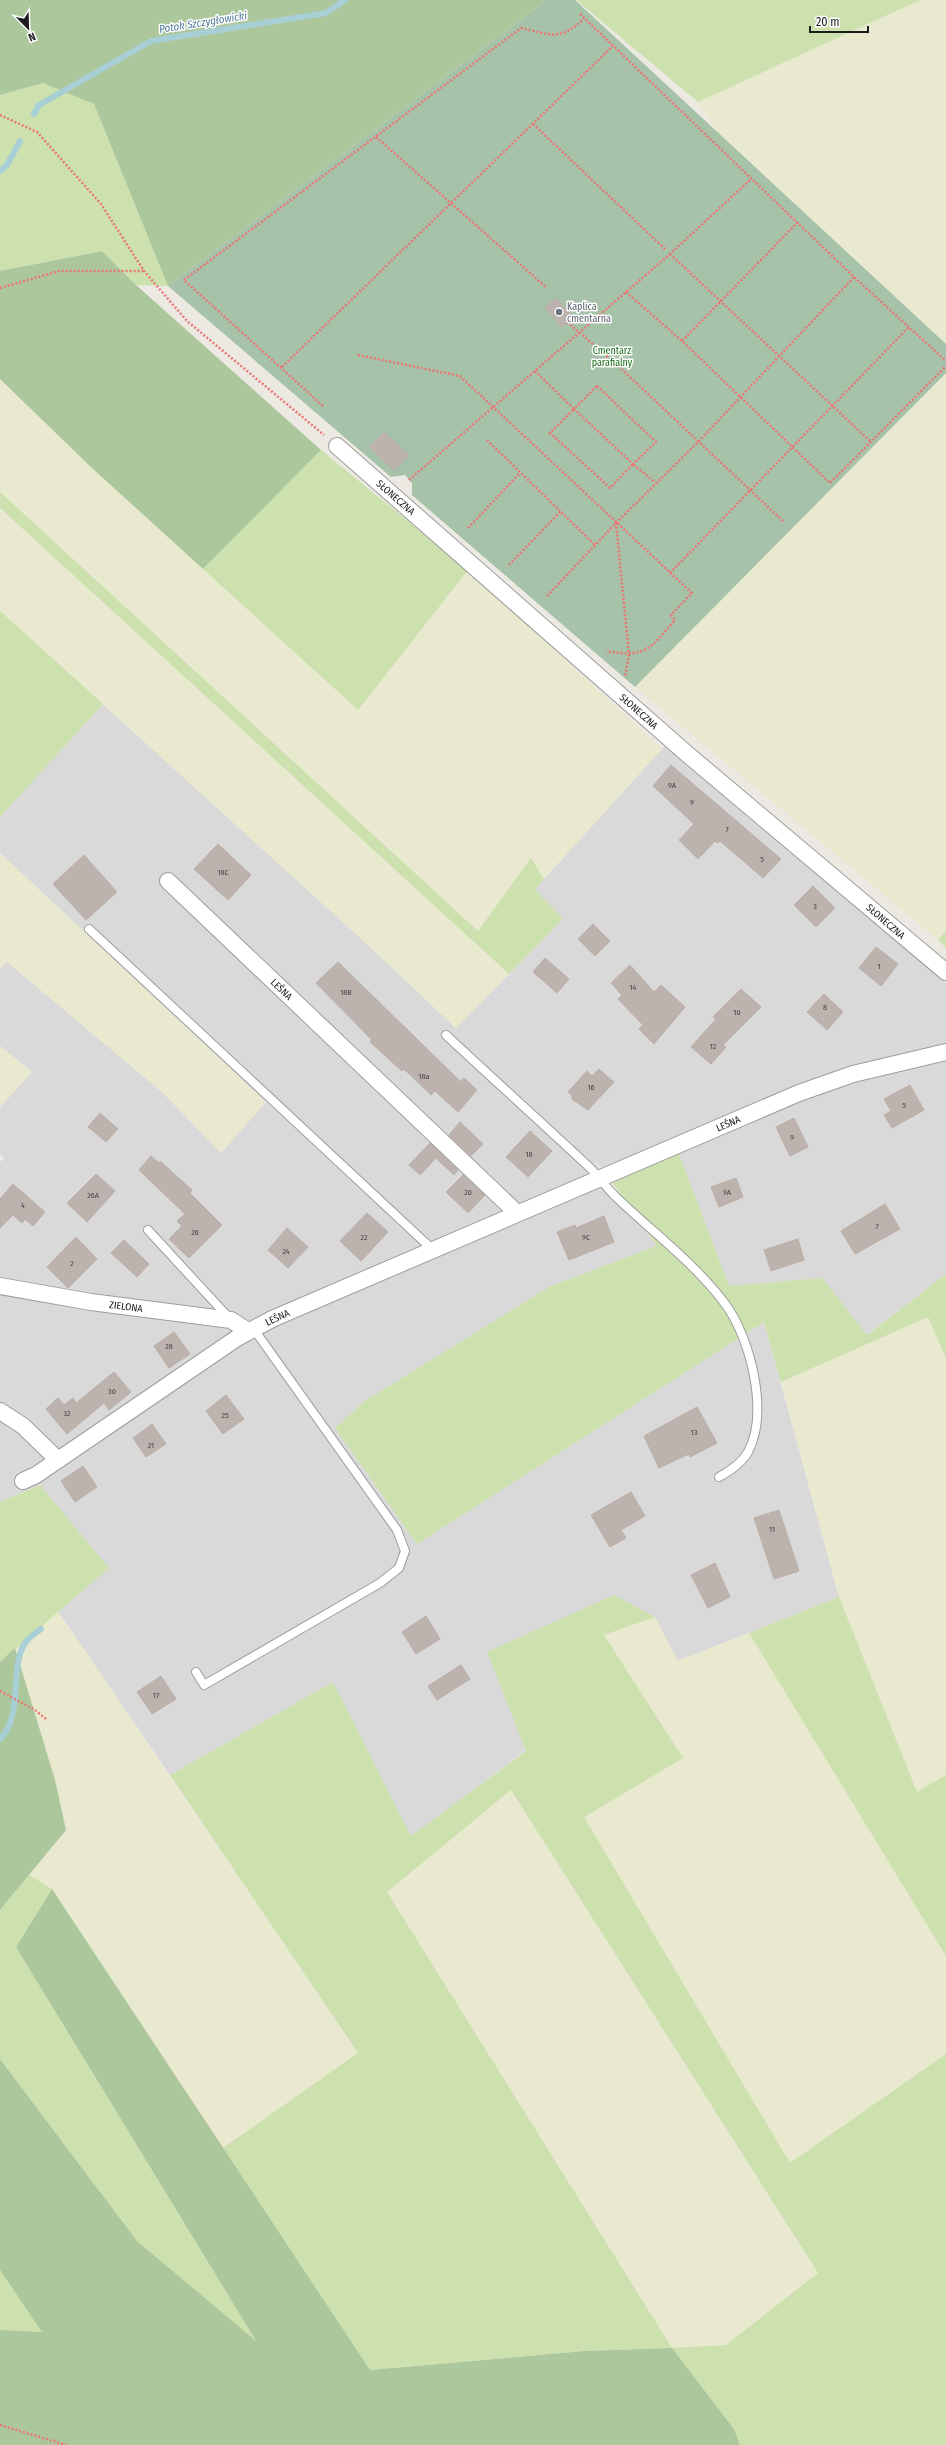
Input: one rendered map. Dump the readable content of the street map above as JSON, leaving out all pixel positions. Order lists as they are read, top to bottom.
{
  "streets": {
    "street": ["SŁONECZNA", "LEŚNA", "ZIELONA"]
  },
  "crossings": [
    ["LEŚNA", "ZIELONA"]
  ],
  "water": ["Potok Szczygłowicki"],
  "parks": ["Cmentarz parafialny"],
  "places": ["Kaplica cmentarna"],
  "house_numbers": [
    "9A",
    "9",
    "7",
    "5",
    "18C",
    "3",
    "1",
    "14",
    "18B",
    "8",
    "10",
    "12",
    "18a",
    "16",
    "5",
    "9",
    "18",
    "20",
    "9A",
    "26A",
    "4",
    "7",
    "26",
    "22",
    "9C",
    "24",
    "2",
    "28",
    "30",
    "32",
    "25",
    "13",
    "21",
    "11",
    "17"
  ],
  "scale_bar": "20 m",
  "north": "bottom right"
}
